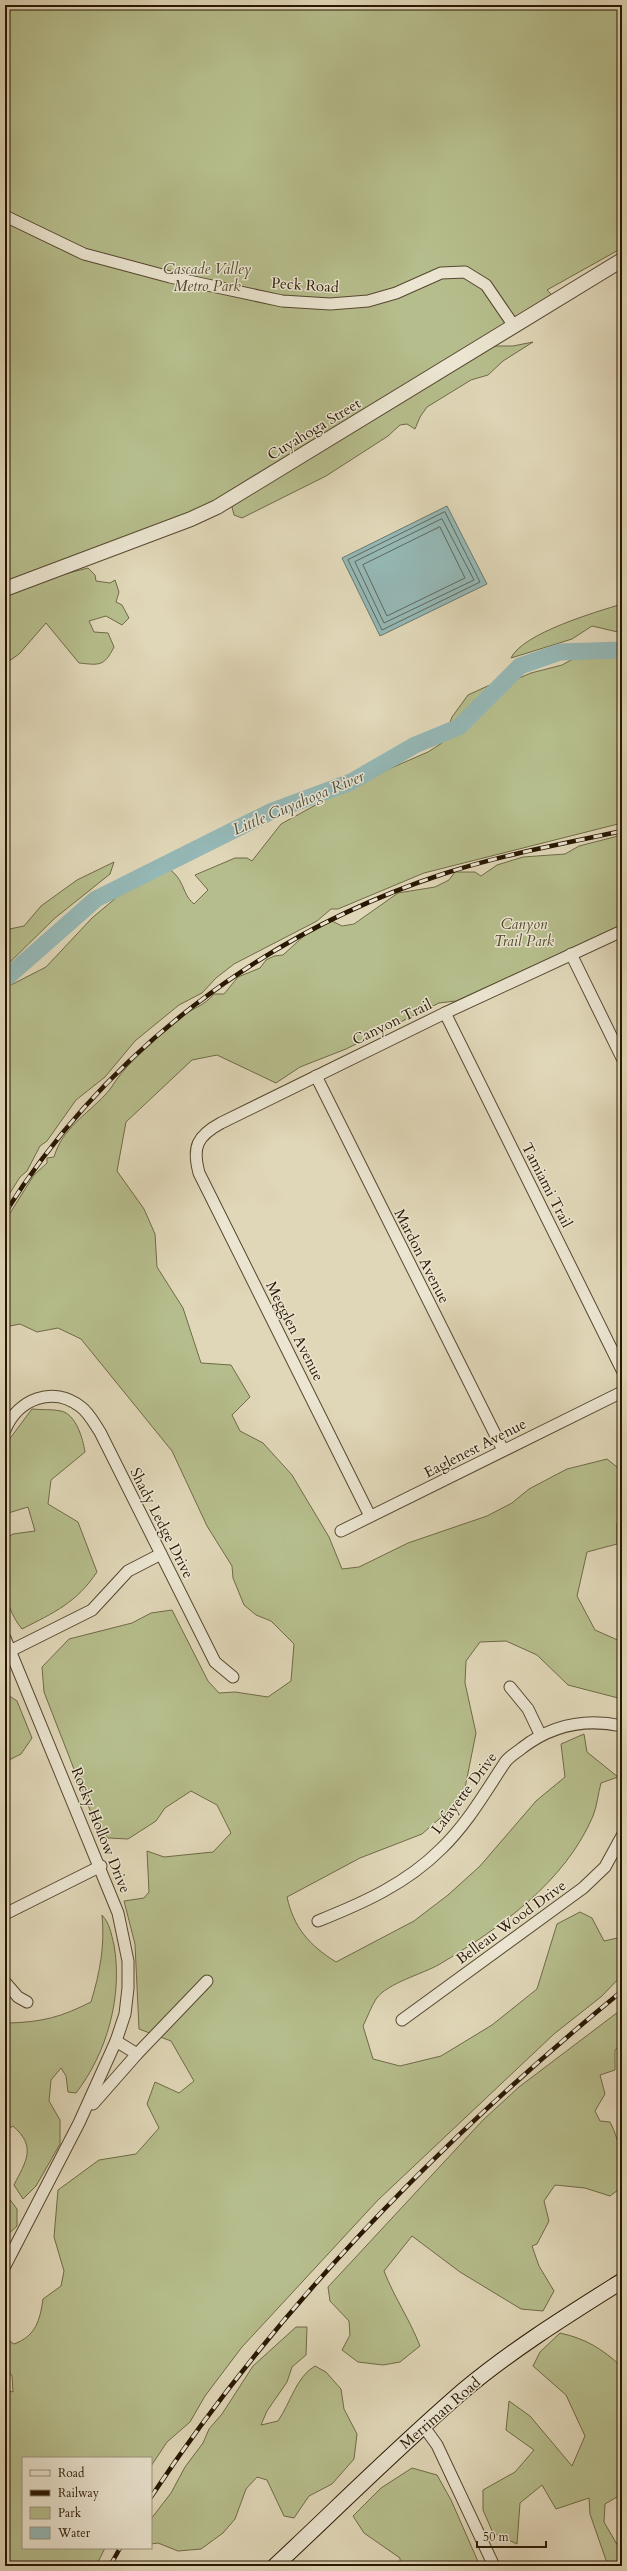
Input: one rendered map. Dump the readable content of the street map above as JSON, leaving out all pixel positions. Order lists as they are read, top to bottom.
{
  "streets": {
    "main road": ["Merriman Road"],
    "street": [
      "Peck Road",
      "Cuyahoga Street",
      "Canyon Trail",
      "Tamiami Trail",
      "Mardon Avenue",
      "Megglen Avenue",
      "Eaglenest Avenue",
      "Shady Ledge Drive",
      "Lafayette Drive",
      "Rocky Hollow Drive",
      "Belleau Wood Drive"
    ]
  },
  "crossings": [
    ["Peck Road", "Cuyahoga Street"],
    ["Canyon Trail", "Tamiami Trail"],
    ["Canyon Trail", "Mardon Avenue"],
    ["Canyon Trail", "Megglen Avenue"],
    ["Mardon Avenue", "Eaglenest Avenue"],
    ["Megglen Avenue", "Eaglenest Avenue"]
  ],
  "water": ["Little Cuyahoga River"],
  "parks": ["Cascade Valley Metro Park", "Canyon Trail Park"],
  "legend": [
    "Road",
    "Railway",
    "Park",
    "Water"
  ],
  "scale_bar": "50 m"
}
